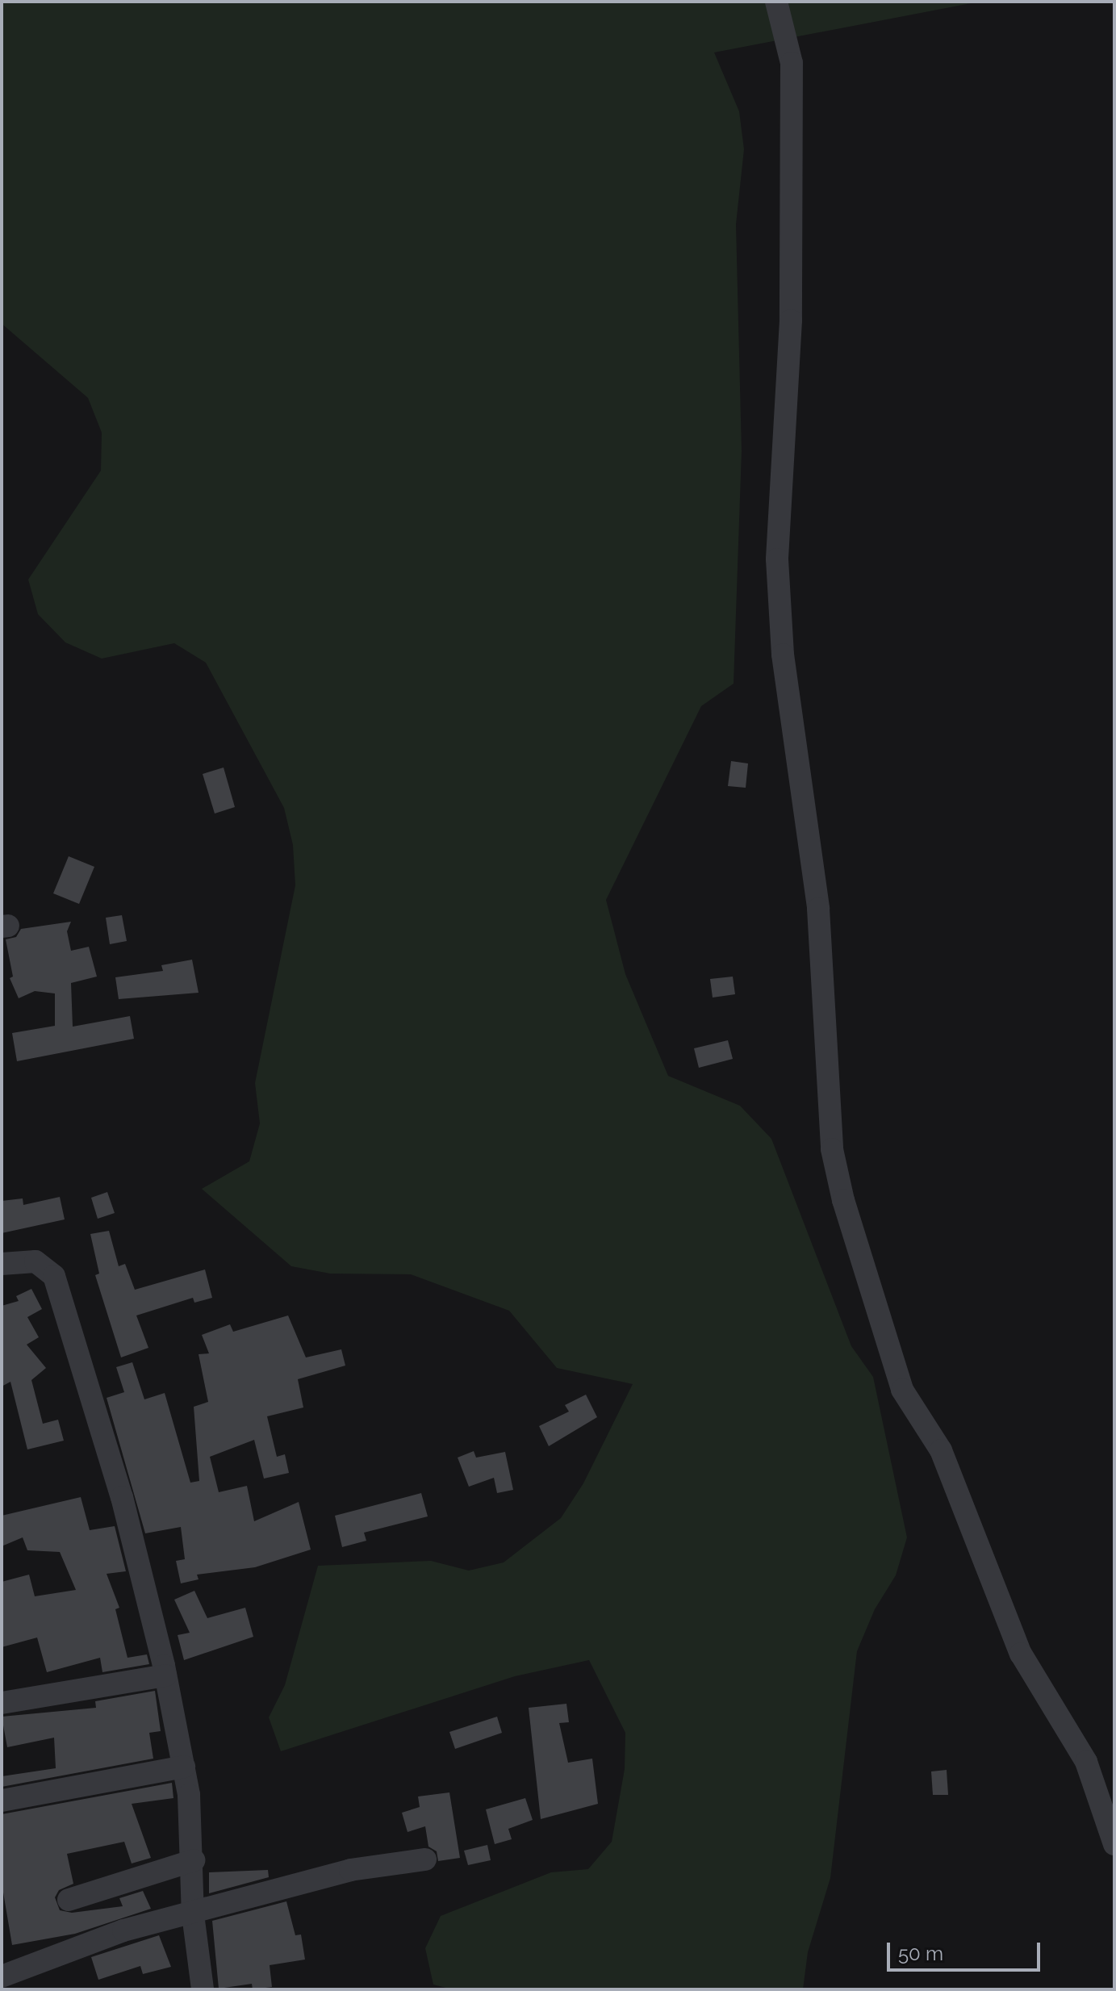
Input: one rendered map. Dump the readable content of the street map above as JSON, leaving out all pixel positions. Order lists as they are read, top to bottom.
{
  "scale_bar": "50 m"
}
